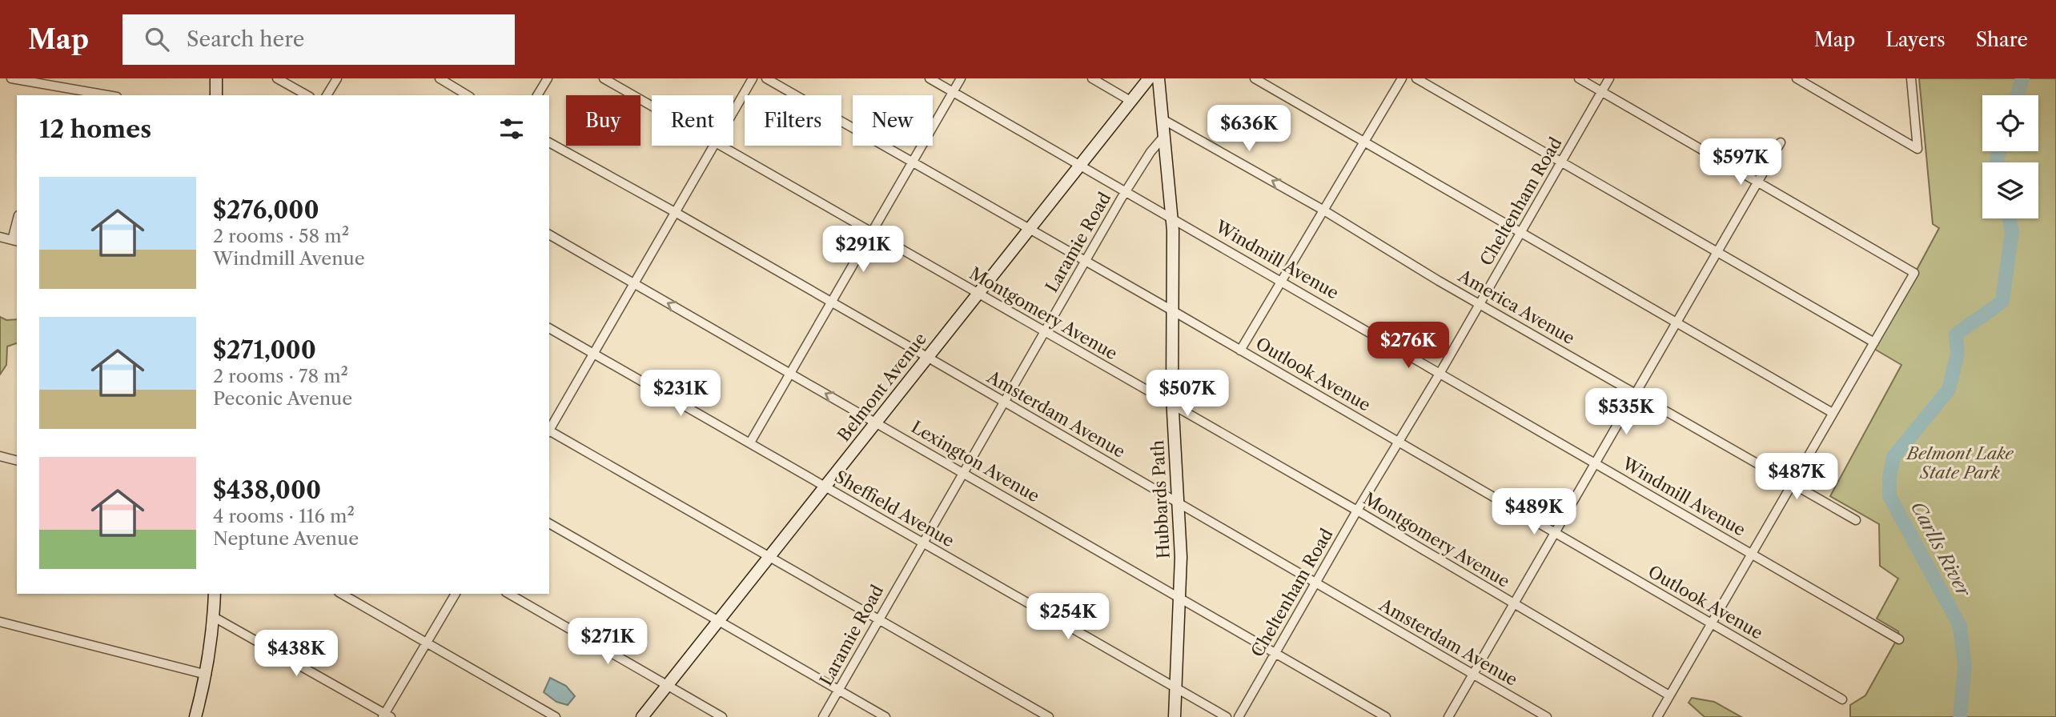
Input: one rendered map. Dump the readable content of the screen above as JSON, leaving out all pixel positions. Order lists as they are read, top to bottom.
{
  "streets": {
    "main road": ["Belmont Avenue", "Hubbards Path"],
    "street": [
      "Cheltenham Road",
      "Laramie Road",
      "Windmill Avenue",
      "America Avenue",
      "Montgomery Avenue",
      "Outlook Avenue",
      "Amsterdam Avenue",
      "Lexington Avenue",
      "Sheffield Avenue"
    ]
  },
  "crossings": [
    ["Cheltenham Road", "Windmill Avenue"],
    ["Cheltenham Road", "America Avenue"],
    ["Cheltenham Road", "Montgomery Avenue"],
    ["Cheltenham Road", "Outlook Avenue"],
    ["Cheltenham Road", "Amsterdam Avenue"],
    ["Cheltenham Road", "Lexington Avenue"],
    ["Laramie Road", "Windmill Avenue"],
    ["Laramie Road", "Montgomery Avenue"],
    ["Laramie Road", "Outlook Avenue"],
    ["Laramie Road", "Amsterdam Avenue"],
    ["Laramie Road", "Lexington Avenue"],
    ["Laramie Road", "Hubbards Path"],
    ["Laramie Road", "Sheffield Avenue"],
    ["Windmill Avenue", "Belmont Avenue"],
    ["Windmill Avenue", "Hubbards Path"],
    ["America Avenue", "Hubbards Path"],
    ["Montgomery Avenue", "Belmont Avenue"],
    ["Montgomery Avenue", "Hubbards Path"],
    ["Outlook Avenue", "Belmont Avenue"],
    ["Outlook Avenue", "Hubbards Path"],
    ["Belmont Avenue", "Amsterdam Avenue"],
    ["Belmont Avenue", "Lexington Avenue"],
    ["Belmont Avenue", "Sheffield Avenue"],
    ["Amsterdam Avenue", "Hubbards Path"],
    ["Lexington Avenue", "Hubbards Path"],
    ["Hubbards Path", "Sheffield Avenue"]
  ],
  "water": ["Carlls River"],
  "parks": ["Belmont Lake State Park"],
  "page": {
    "header": "Map",
    "search": "Search here",
    "nav": ["Map", "Layers", "Share"],
    "chip": [
      "Buy",
      "Rent",
      "Filters",
      "New"
    ],
    "heading": "12 homes",
    "price": [
      "$636K",
      "$597K",
      "$291K",
      "$276K",
      "$231K",
      "$507K",
      "$535K",
      "$487K",
      "$489K",
      "$254K",
      "$271K",
      "$438K"
    ],
    "list": [
      {
        "name": "$276,000",
        "note": "2 rooms · 58 m² · Windmill Avenue"
      },
      {
        "name": "$271,000",
        "note": "2 rooms · 78 m² · Peconic Avenue"
      },
      {
        "name": "$438,000",
        "note": "4 rooms · 116 m² · Neptune Avenue"
      }
    ]
  }
}
